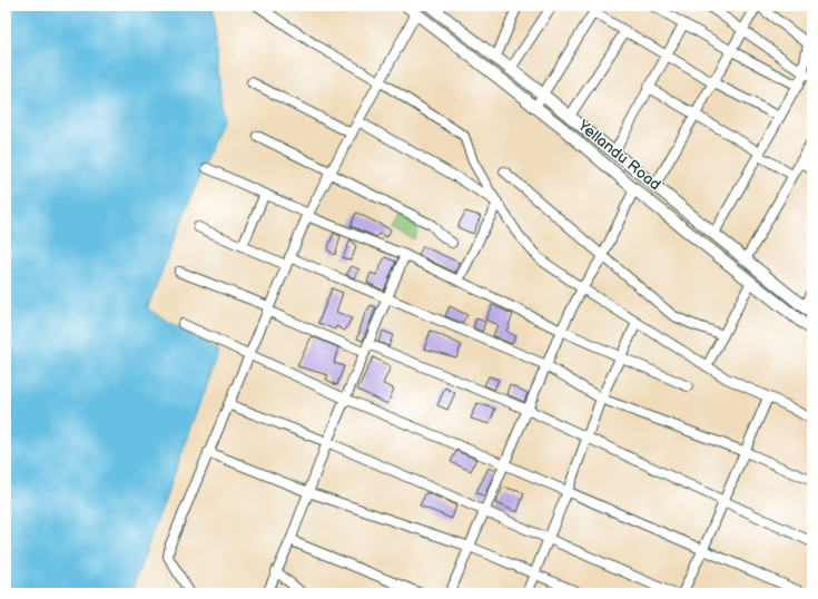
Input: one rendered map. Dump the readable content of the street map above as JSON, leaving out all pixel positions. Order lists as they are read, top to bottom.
{
  "streets": {
    "main road": ["Yellandu Road"]
  }
}
